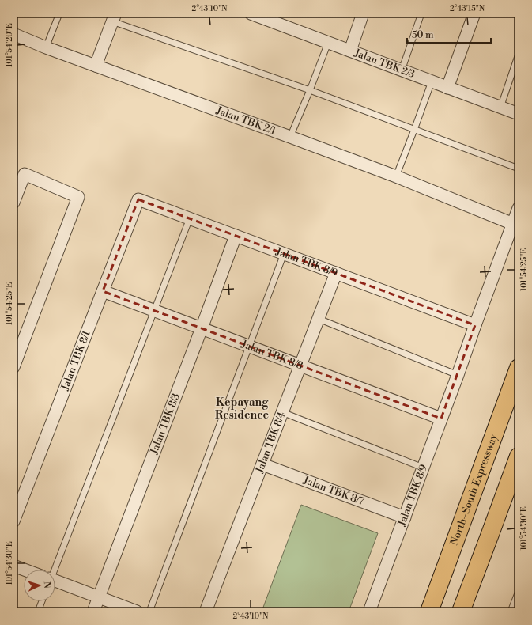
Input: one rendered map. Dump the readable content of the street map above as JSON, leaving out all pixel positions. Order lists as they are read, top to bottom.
{
  "streets": {
    "highway": ["North–South Expressway"],
    "street": [
      "Jalan TBK 2/3",
      "Jalan TBK 2/1",
      "Jalan TBK 8/9",
      "Jalan TBK 8/8",
      "Jalan TBK 8/1",
      "Jalan TBK 8/3",
      "Jalan TBK 8/4",
      "Jalan TBK 8/7"
    ]
  },
  "crossings": [
    ["Jalan TBK 2/1", "Jalan TBK 8/9"],
    ["Jalan TBK 8/9", "Jalan TBK 8/8"],
    ["Jalan TBK 8/9", "Jalan TBK 8/1"],
    ["Jalan TBK 8/9", "Jalan TBK 8/3"],
    ["Jalan TBK 8/9", "Jalan TBK 8/4"],
    ["Jalan TBK 8/9", "Jalan TBK 8/7"],
    ["Jalan TBK 8/8", "Jalan TBK 8/1"],
    ["Jalan TBK 8/8", "Jalan TBK 8/3"],
    ["Jalan TBK 8/8", "Jalan TBK 8/4"],
    ["Jalan TBK 8/4", "Jalan TBK 8/7"]
  ],
  "districts": ["Kepayang Residence"],
  "scale_bar": "50 m",
  "north": "right",
  "coordinates": [
    "2°43'10\"N",
    "2°43'15\"N",
    "101°54'20\"E",
    "101°54'25\"E",
    "101°54'30\"E"
  ]
}
